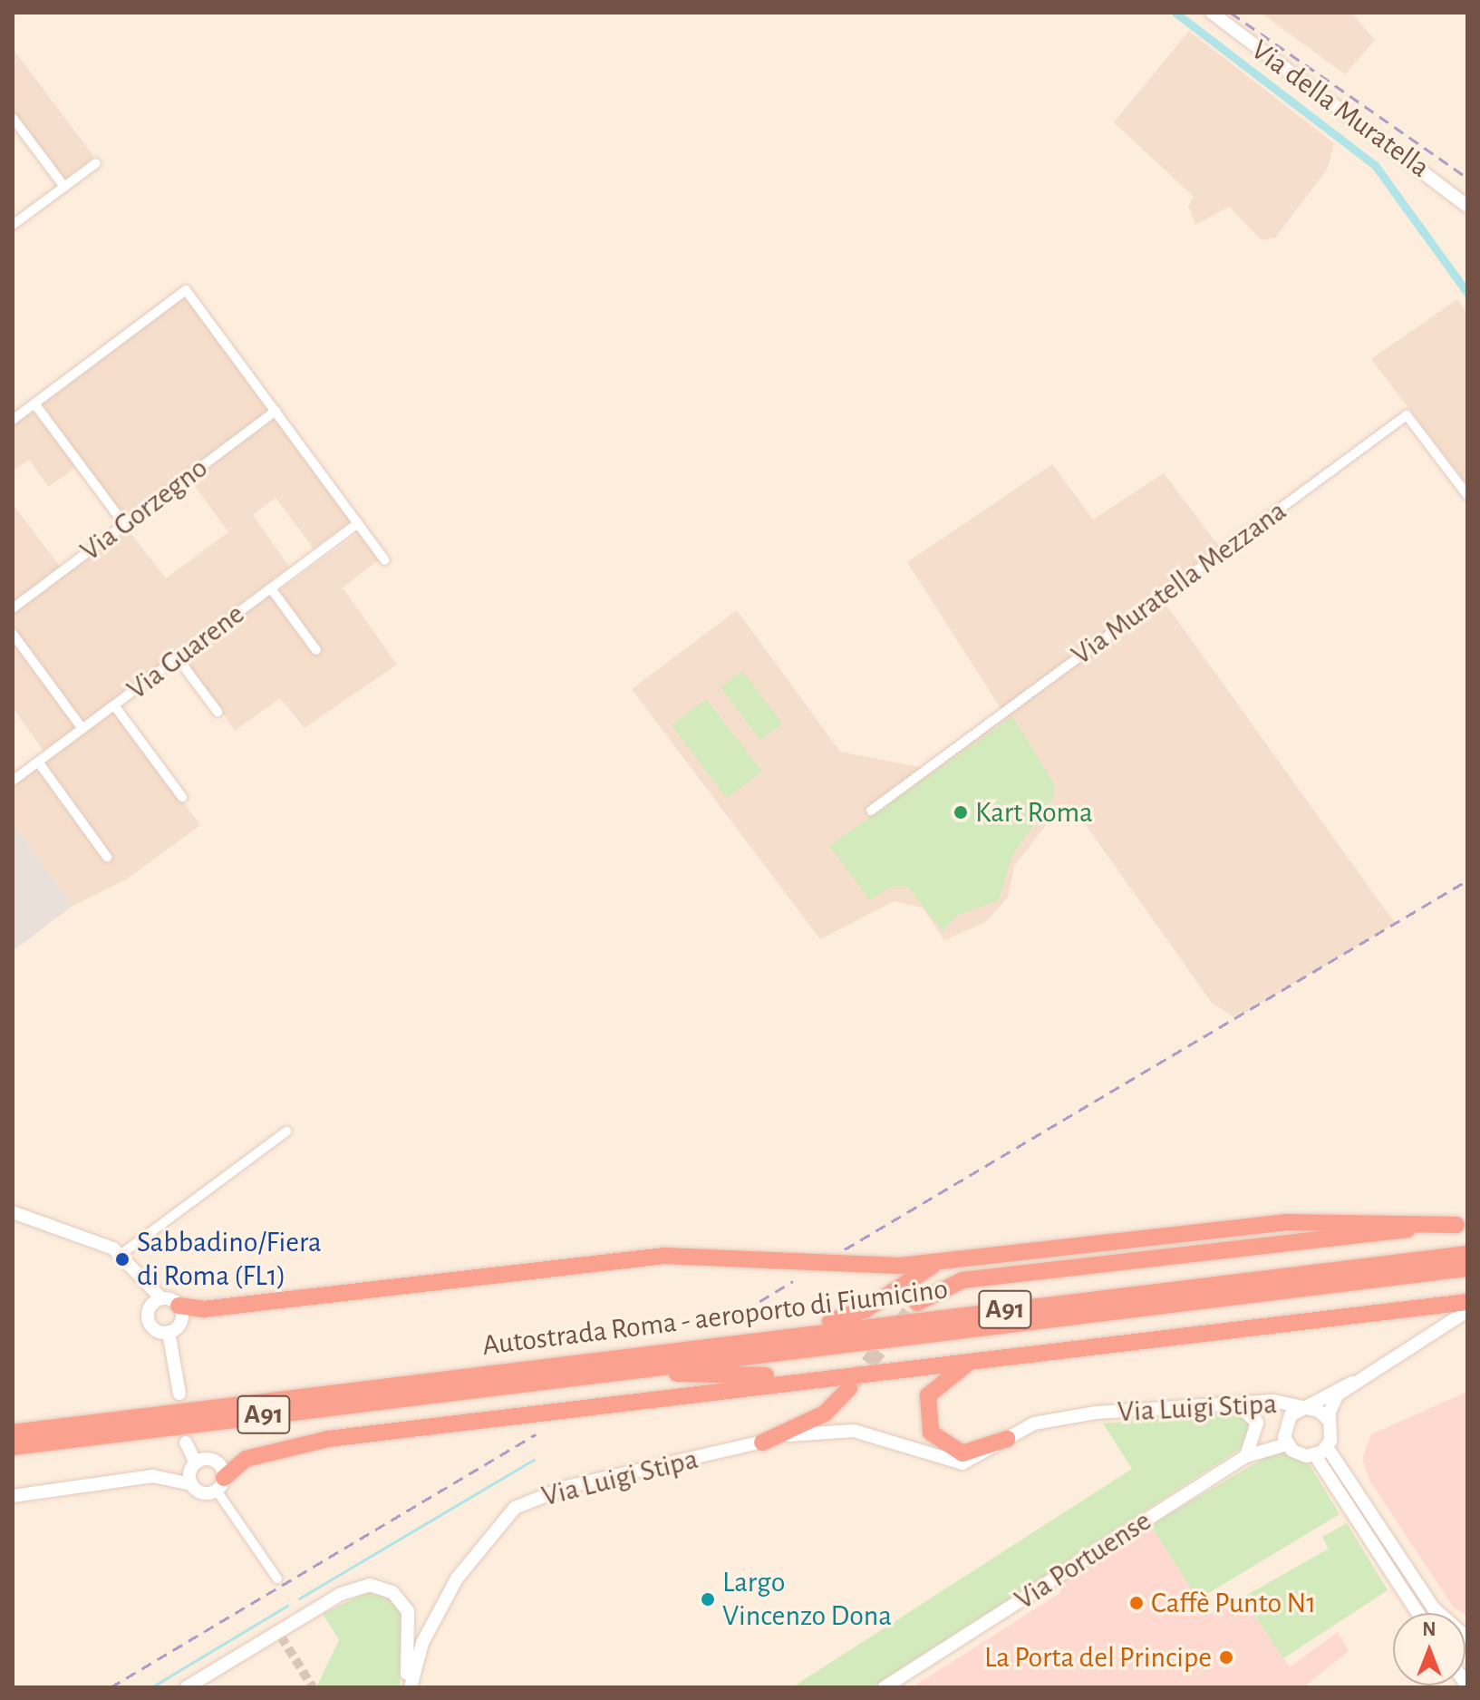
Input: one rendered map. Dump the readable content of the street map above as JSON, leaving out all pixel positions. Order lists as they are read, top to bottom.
{
  "streets": {
    "highway": ["A91", "Autostrada Roma - aeroporto di Fiumicino"],
    "street": [
      "Via della Muratella",
      "Via Gorzegno",
      "Via Muratella Mezzana",
      "Via Guarene",
      "Via Luigi Stipa",
      "Via Portuense"
    ]
  },
  "crossings": [
    ["Via Luigi Stipa", "Via Portuense"]
  ],
  "places": [
    "Kart Roma",
    "Sabbadino/Fiera di Roma (FL1)",
    "Largo Vincenzo Dona",
    "Caffè Punto N1",
    "La Porta del Principe"
  ],
  "north": "top"
}
